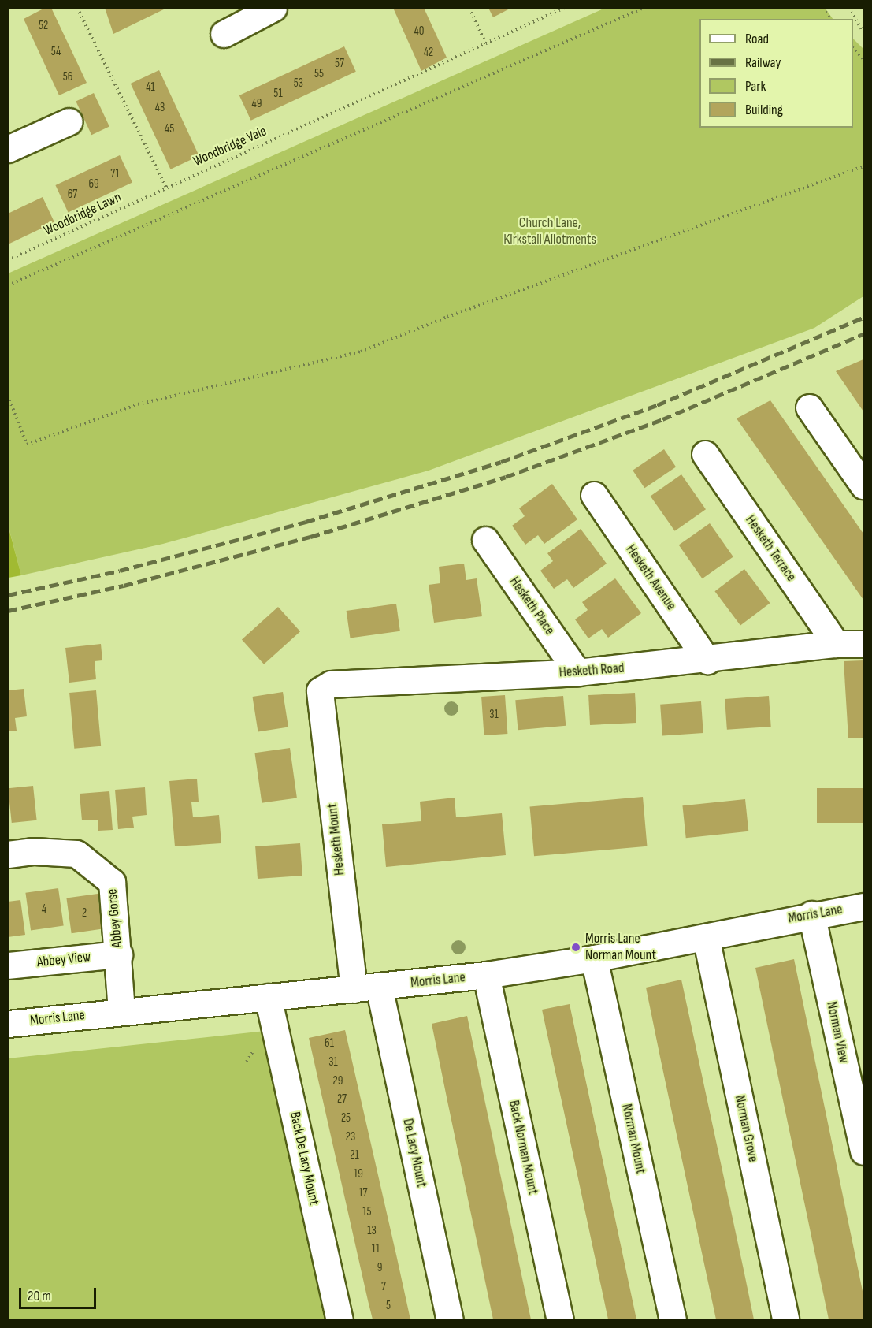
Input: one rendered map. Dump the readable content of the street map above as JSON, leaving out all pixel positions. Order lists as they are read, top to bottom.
{
  "streets": {
    "street": [
      "Hesketh Terrace",
      "Hesketh Avenue",
      "Hesketh Place",
      "Hesketh Road",
      "Hesketh Mount",
      "Morris Lane",
      "Abbey Gorse",
      "Abbey View",
      "Norman View",
      "Norman Grove",
      "Norman Mount",
      "Back Norman Mount",
      "De Lacy Mount",
      "Back De Lacy Mount"
    ],
    "path": ["Woodbridge Vale", "Woodbridge Lawn"]
  },
  "crossings": [
    ["Woodbridge Vale", "Woodbridge Lawn"],
    ["Hesketh Terrace", "Hesketh Road"],
    ["Hesketh Avenue", "Hesketh Road"],
    ["Hesketh Place", "Hesketh Road"],
    ["Hesketh Road", "Hesketh Mount"],
    ["Hesketh Mount", "Morris Lane"],
    ["Morris Lane", "Abbey Gorse"],
    ["Morris Lane", "Norman View"],
    ["Morris Lane", "Norman Grove"],
    ["Morris Lane", "Norman Mount"],
    ["Morris Lane", "Back Norman Mount"],
    ["Morris Lane", "De Lacy Mount"],
    ["Morris Lane", "Back De Lacy Mount"],
    ["Abbey Gorse", "Abbey View"]
  ],
  "parks": ["Church Lane, Kirkstall Allotments"],
  "places": ["Morris Lane Norman Mount"],
  "house_numbers": [
    "52",
    "40",
    "54",
    "42",
    "57",
    "55",
    "56",
    "53",
    "41",
    "51",
    "49",
    "43",
    "45",
    "71",
    "69",
    "67",
    "31",
    "4",
    "2",
    "61",
    "31",
    "29",
    "27",
    "25",
    "23",
    "21",
    "19",
    "17",
    "15",
    "13",
    "11",
    "9",
    "7",
    "5"
  ],
  "legend": [
    "Road",
    "Railway",
    "Park",
    "Building"
  ],
  "scale_bar": "20 m"
}
